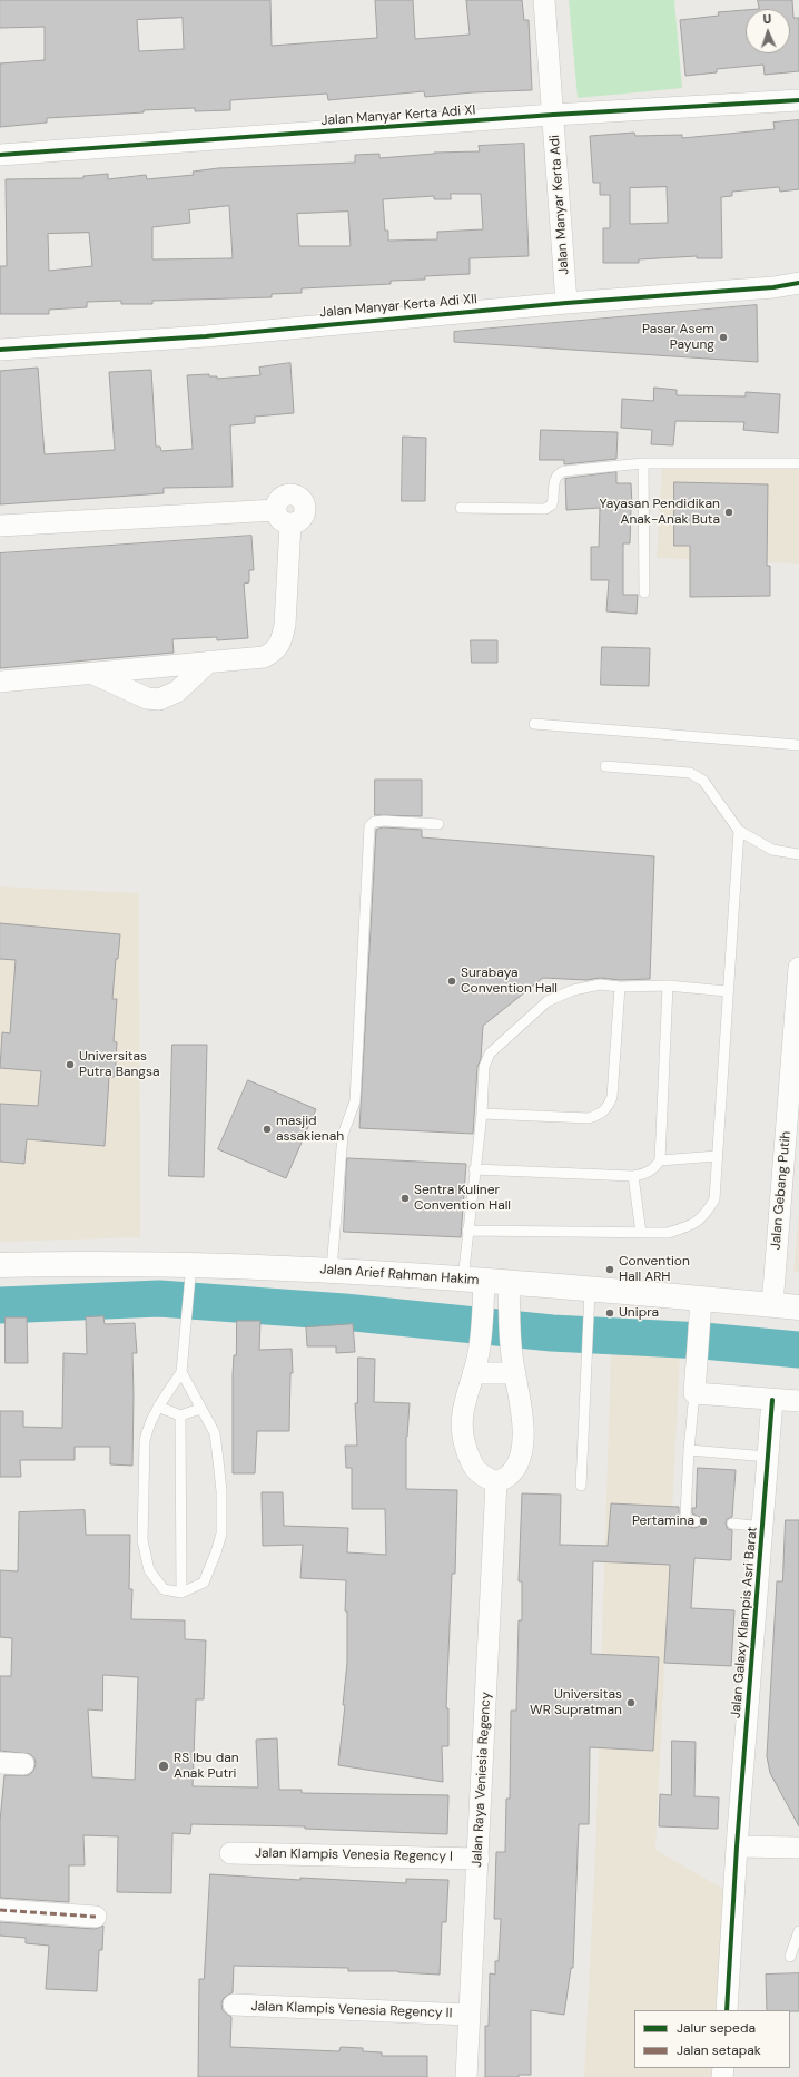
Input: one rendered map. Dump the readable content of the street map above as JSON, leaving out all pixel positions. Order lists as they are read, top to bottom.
{
  "streets": {
    "main road": ["Jalan Arief Rahman Hakim"],
    "street": [
      "Jalan Manyar Kerta Adi XI",
      "Jalan Manyar Kerta Adi",
      "Jalan Manyar Kerta Adi XII",
      "Jalan Gebang Putih",
      "Jalan Galaxy Klampis Asri Barat",
      "Jalan Raya Veniesia Regency",
      "Jalan Klampis Venesia Regency I",
      "Jalan Klampis Venesia Regency II"
    ]
  },
  "crossings": [
    ["Jalan Manyar Kerta Adi XI", "Jalan Manyar Kerta Adi"],
    ["Jalan Manyar Kerta Adi", "Jalan Manyar Kerta Adi XII"],
    ["Jalan Gebang Putih", "Jalan Arief Rahman Hakim"],
    ["Jalan Raya Veniesia Regency", "Jalan Klampis Venesia Regency I"],
    ["Jalan Raya Veniesia Regency", "Jalan Klampis Venesia Regency II"]
  ],
  "places": [
    "Pasar Asem Payung",
    "Yayasan Pendidikan Anak-Anak Buta",
    "Surabaya Convention Hall",
    "Universitas Putra Bangsa",
    "masjid assakienah",
    "Sentra Kuliner Convention Hall",
    "Convention Hall ARH",
    "Unipra",
    "Pertamina",
    "Universitas WR Supratman",
    "RS Ibu dan Anak Putri"
  ],
  "legend": ["Jalur sepeda", "Jalan setapak"],
  "north": "top"
}
